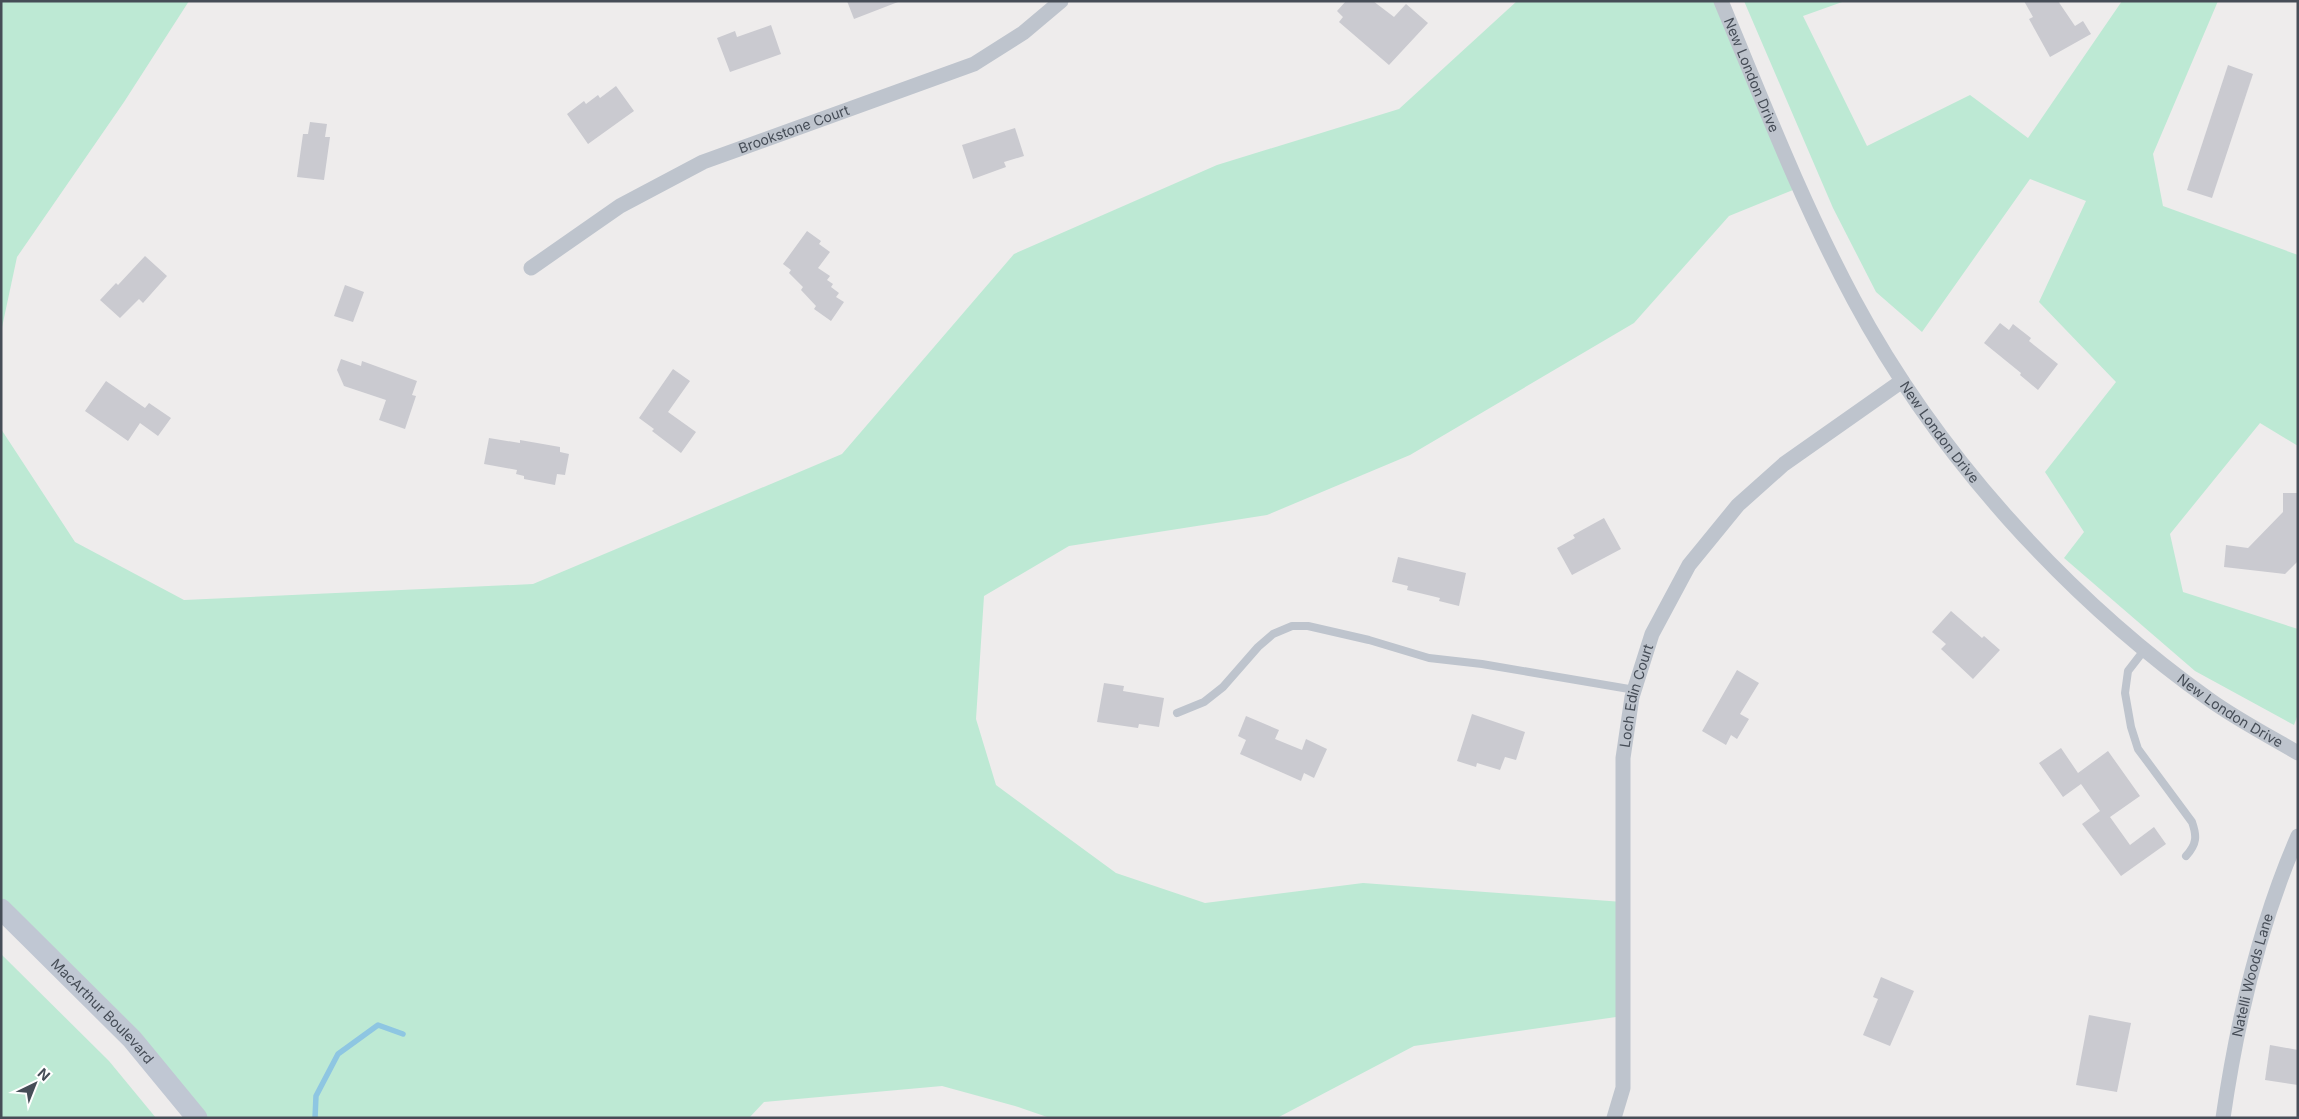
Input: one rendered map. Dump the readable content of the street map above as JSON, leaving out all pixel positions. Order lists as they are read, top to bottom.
{
  "streets": {
    "main road": ["MacArthur Boulevard"],
    "street": [
      "New London Drive",
      "Brookstone Court",
      "Loch Edin Court",
      "Natelli Woods Lane"
    ]
  },
  "crossings": [
    ["New London Drive", "Loch Edin Court"]
  ],
  "north": "top right"
}
